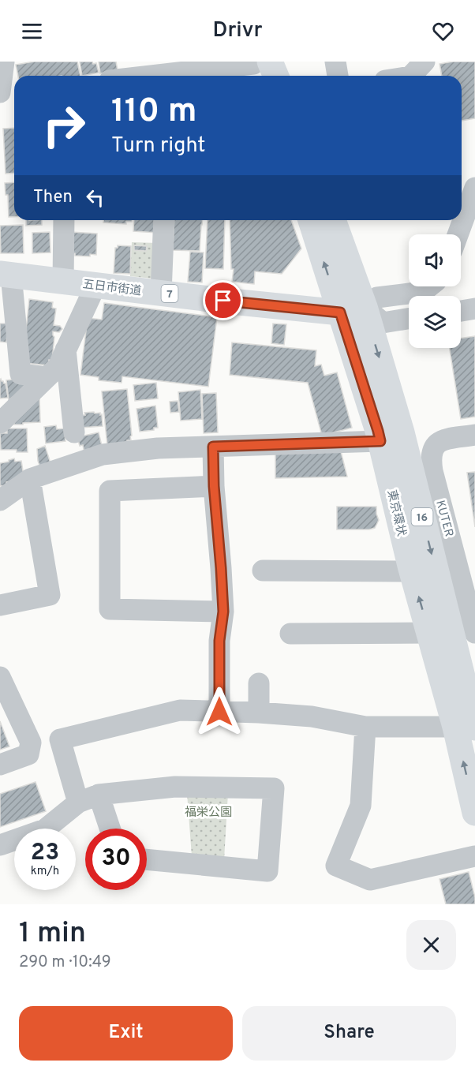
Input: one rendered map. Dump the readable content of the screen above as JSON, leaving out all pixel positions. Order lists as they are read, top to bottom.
{
  "streets": {
    "main road": [
      "五日市街道",
      "7",
      "東京環状",
      "16"
    ],
    "street": ["KUTER"]
  },
  "crossings": [
    ["五日市街道", "東京環状"]
  ],
  "parks": ["福栄公園"],
  "page": {
    "header": "Drivr",
    "turn": ["110 m", "Turn right"],
    "then": "Then",
    "speed": "23 km/h",
    "limit": "30",
    "heading": ["1 min", "290 m · 10:49"],
    "buttons": ["Exit", "Share"]
  }
}
